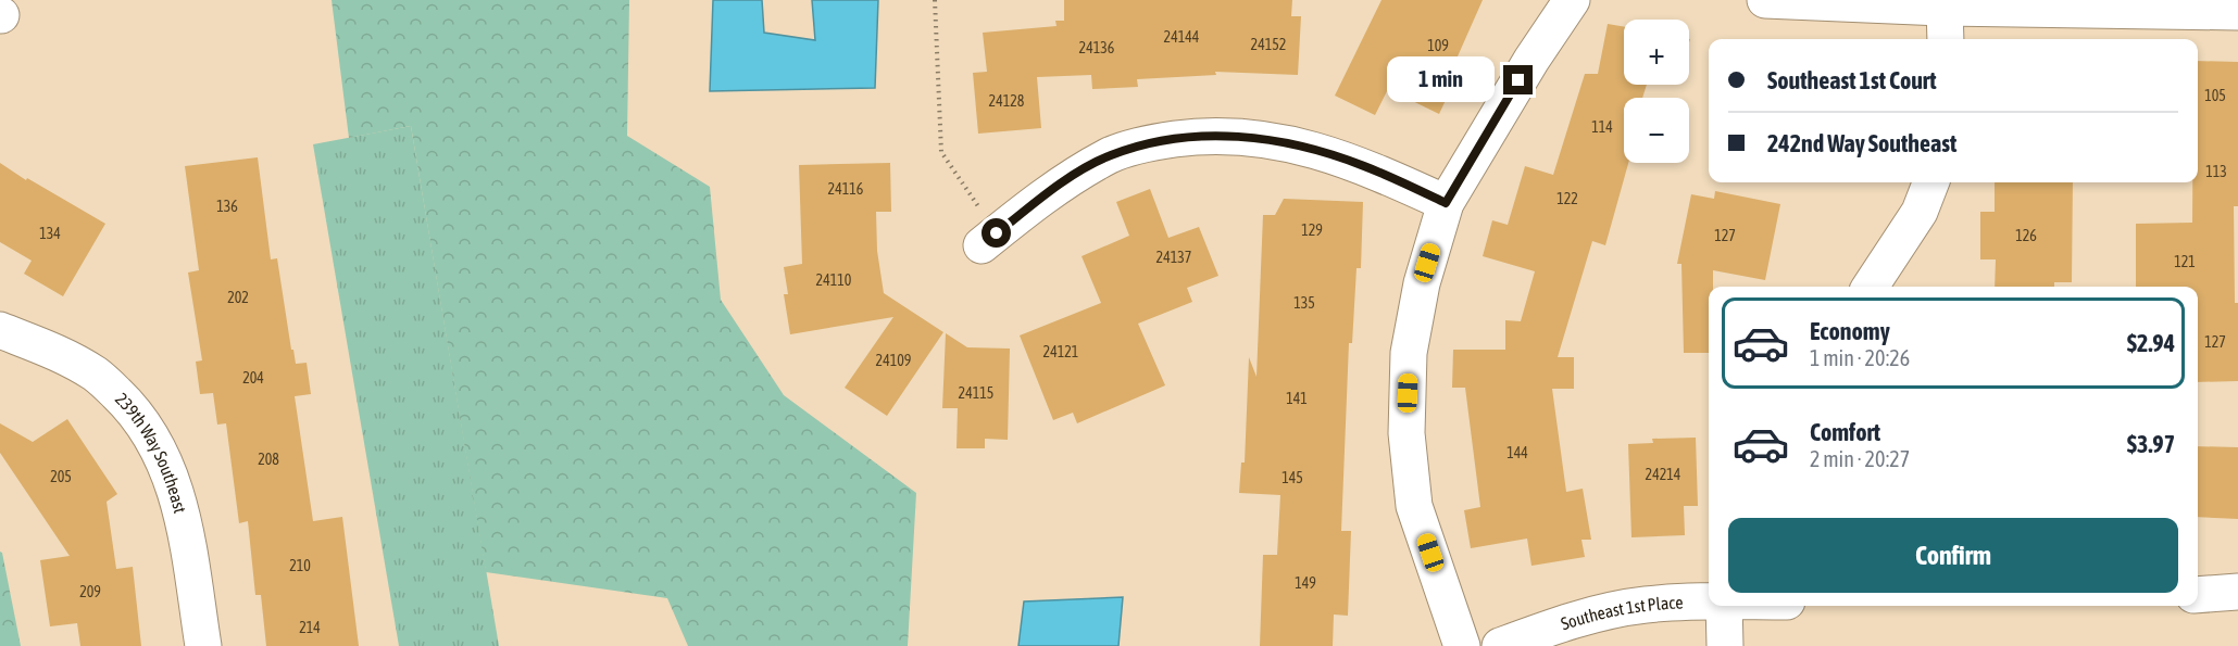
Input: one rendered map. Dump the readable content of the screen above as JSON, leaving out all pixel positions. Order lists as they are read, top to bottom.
{
  "streets": {
    "street": ["239th Way Southeast", "Southeast 1st Place"]
  },
  "house_numbers": [
    "24144",
    "24152",
    "109",
    "24136",
    "105",
    "24128",
    "114",
    "113",
    "24116",
    "122",
    "136",
    "129",
    "134",
    "127",
    "126",
    "24137",
    "121",
    "24110",
    "202",
    "135",
    "127",
    "24121",
    "24109",
    "204",
    "24115",
    "141",
    "144",
    "208",
    "24214",
    "205",
    "145",
    "210",
    "149",
    "209",
    "214"
  ],
  "page": {
    "map_buttons": ["+", "−"],
    "banner": ["Southeast 1st Court", "242nd Way Southeast"],
    "bubble": "1 min",
    "list": [
      {
        "name": "Economy",
        "note": "1 min · 20:26",
        "value": "$2.94"
      },
      {
        "name": "Comfort",
        "note": "2 min · 20:27",
        "value": "$3.97"
      }
    ],
    "buttons": "Confirm"
  }
}
